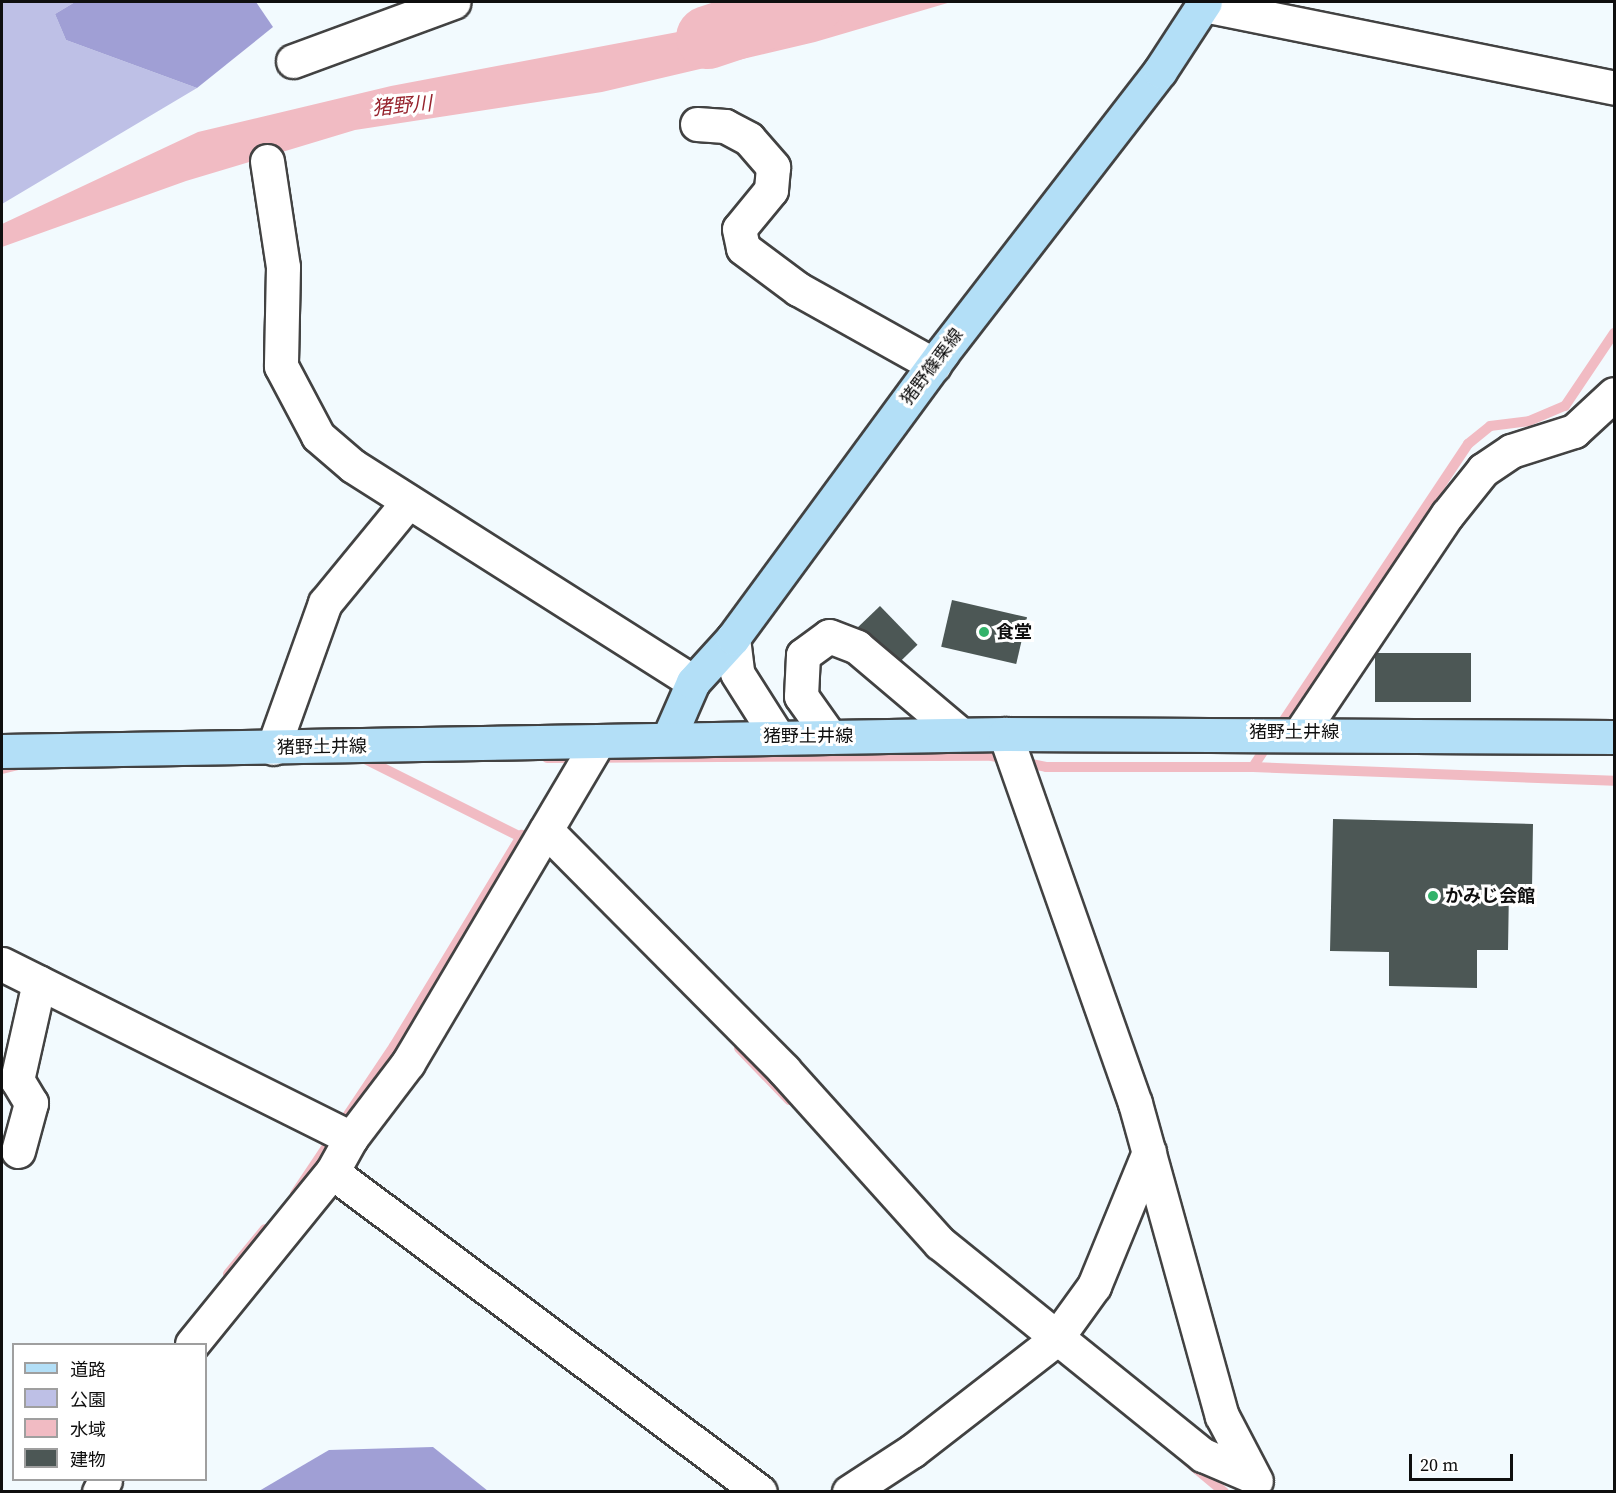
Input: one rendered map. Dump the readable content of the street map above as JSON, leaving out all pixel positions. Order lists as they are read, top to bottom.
{
  "streets": {
    "main road": ["猪野篠栗線", "猪野土井線"]
  },
  "crossings": [
    ["猪野篠栗線", "猪野土井線"]
  ],
  "water": ["猪野川"],
  "places": ["食堂", "かみじ会館"],
  "legend": [
    "道路",
    "公園",
    "水域",
    "建物"
  ],
  "scale_bar": "20 m"
}
